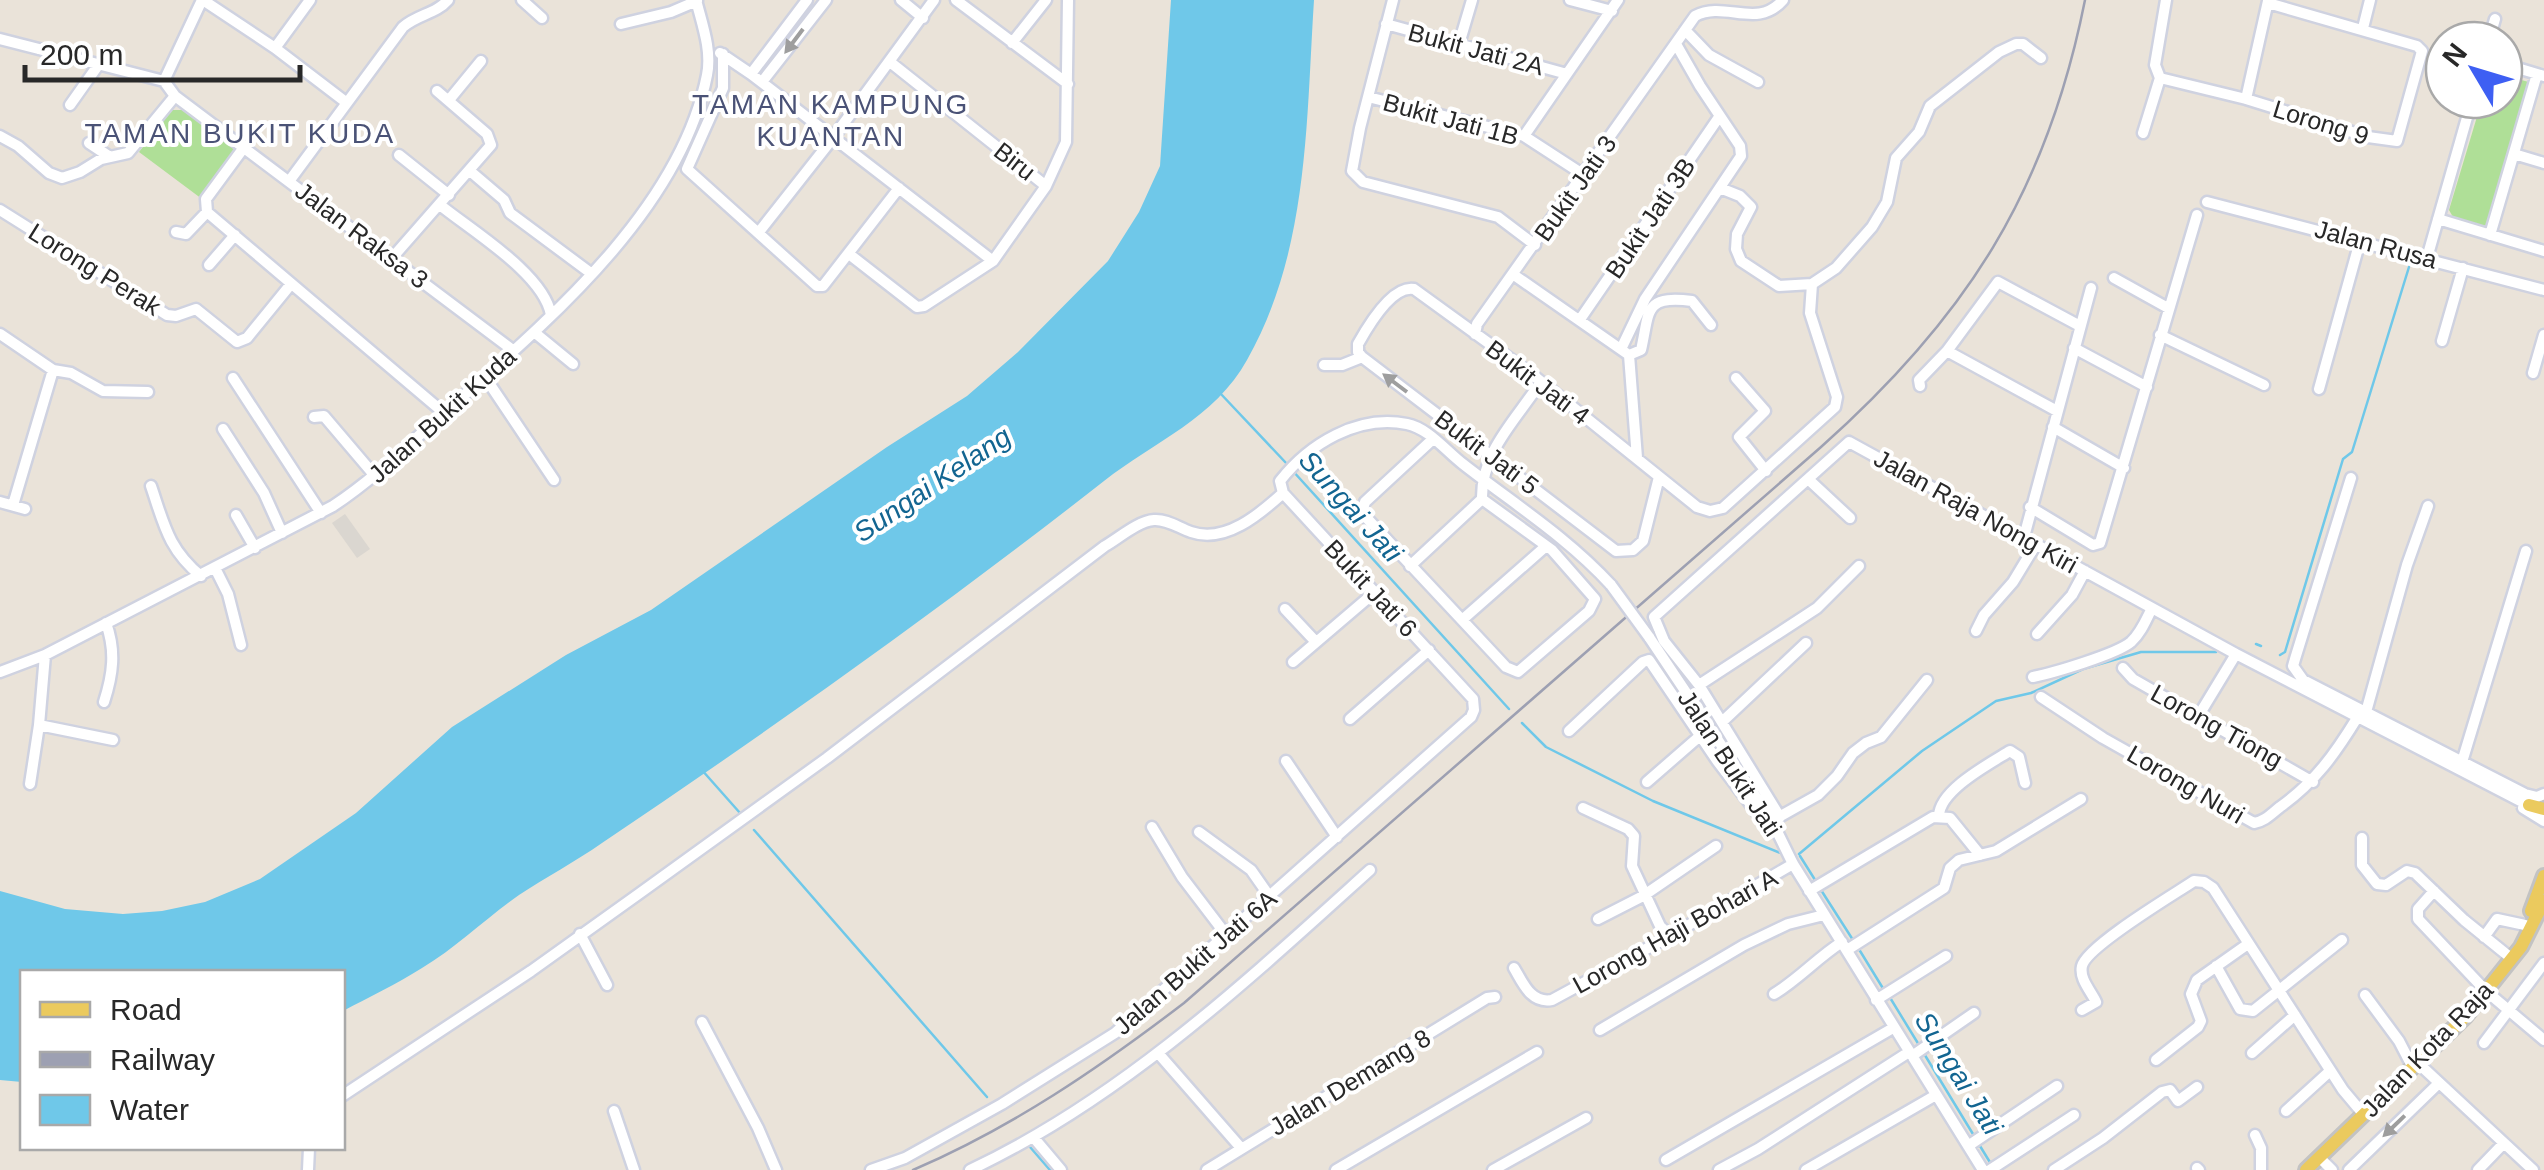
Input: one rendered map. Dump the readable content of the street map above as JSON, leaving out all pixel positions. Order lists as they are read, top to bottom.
{
  "streets": {
    "main road": ["Jalan Kota Raja"],
    "street": [
      "Bukit Jati 2A",
      "Bukit Jati 1B",
      "Lorong 9",
      "Biru",
      "Bukit Jati 3",
      "Bukit Jati 3B",
      "Jalan Raksa 3",
      "Jalan Rusa",
      "Lorong Perak",
      "Bukit Jati 4",
      "Jalan Bukit Kuda",
      "Bukit Jati 5",
      "Jalan Raja Nong Kiri",
      "Bukit Jati 6",
      "Lorong Tiong",
      "Jalan Bukit Jati",
      "Lorong Nuri",
      "Lorong Haji Bohari A",
      "Jalan Bukit Jati 6A",
      "Jalan Demang 8"
    ]
  },
  "crossings": [
    ["Bukit Jati 1B", "Bukit Jati 3"],
    ["Bukit Jati 3", "Bukit Jati 4"],
    ["Jalan Raksa 3", "Jalan Bukit Kuda"],
    ["Bukit Jati 4", "Bukit Jati 5"],
    ["Jalan Raja Nong Kiri", "Jalan Bukit Jati"],
    ["Jalan Raja Nong Kiri", "Lorong Nuri"],
    ["Bukit Jati 6", "Jalan Bukit Jati 6A"],
    ["Lorong Tiong", "Lorong Nuri"],
    ["Jalan Bukit Jati", "Lorong Haji Bohari A"]
  ],
  "districts": ["TAMAN KAMPUNG KUANTAN", "TAMAN BUKIT KUDA"],
  "water": ["Sungai Kelang", "Sungai Jati"],
  "legend": ["Road", "Railway", "Water"],
  "scale_bar": "200 m",
  "north": "top left"
}
